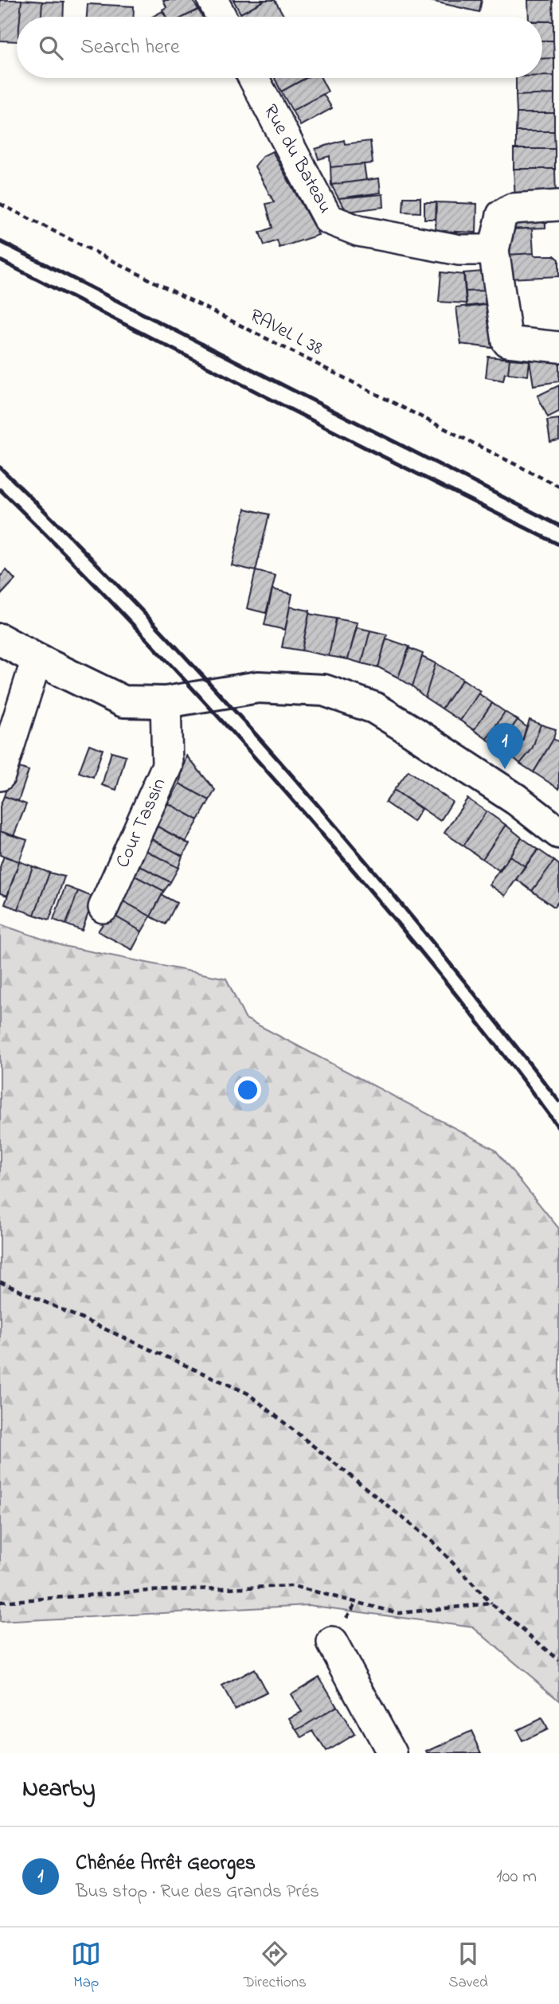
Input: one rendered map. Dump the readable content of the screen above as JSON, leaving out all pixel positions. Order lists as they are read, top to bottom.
{
  "streets": {
    "street": ["Rue du Bateau", "Cour Tassin"],
    "path": ["RAVeL L 38"]
  },
  "page": {
    "search": "Search here",
    "pins": "1",
    "heading": "Nearby",
    "list": [
      {
        "mark": "1",
        "name": "Chênée Arrêt Georges",
        "note": "Bus stop · Rue des Grands Prés",
        "value": "100 m"
      }
    ],
    "nav": ["Map", "Directions", "Saved"]
  }
}
